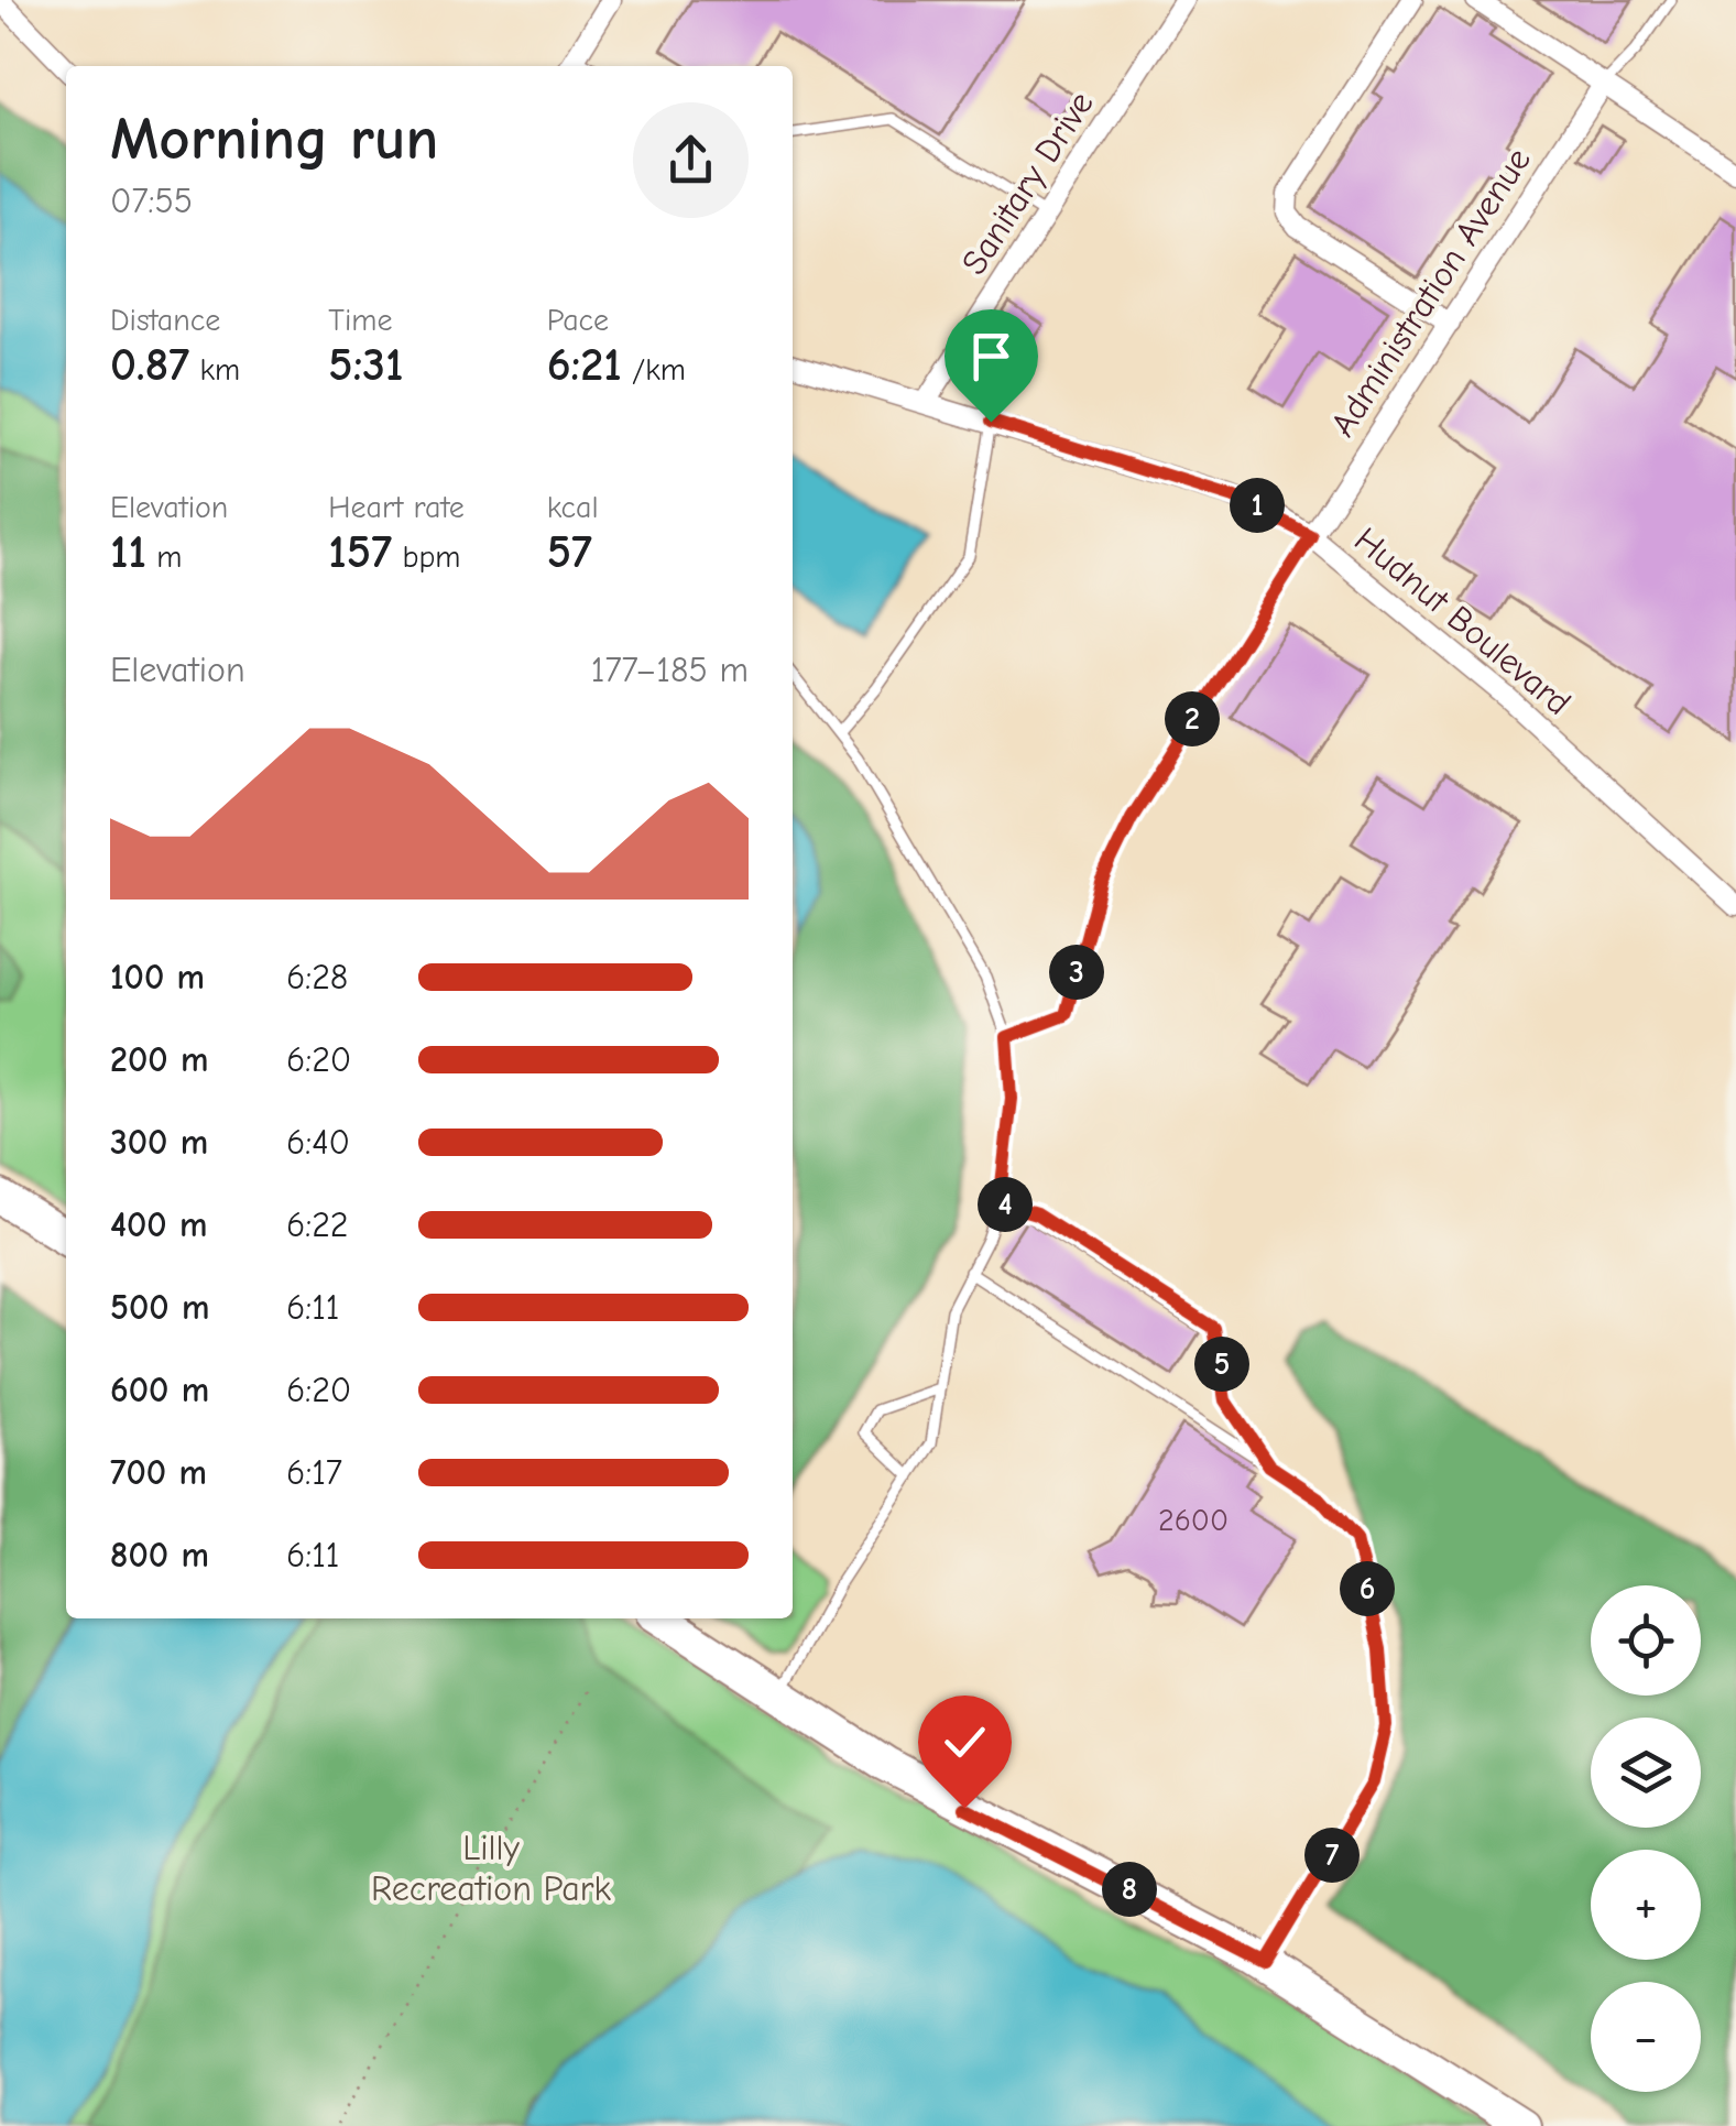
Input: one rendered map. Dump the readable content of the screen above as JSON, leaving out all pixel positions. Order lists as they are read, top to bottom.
{
  "streets": {
    "street": ["Sanitary Drive", "Administration Avenue", "Hudnut Boulevard"]
  },
  "crossings": [
    ["Sanitary Drive", "Hudnut Boulevard"],
    ["Administration Avenue", "Hudnut Boulevard"]
  ],
  "parks": ["Lilly Recreation Park"],
  "house_numbers": ["2600"],
  "page": {
    "heading": ["Morning run", "07:55"],
    "stats": [
      ["Distance", "0.87 km"],
      ["Time", "5:31"],
      ["Pace", "6:21 /km"],
      ["Elevation", "11 m"],
      ["Heart rate", "157 bpm"],
      ["kcal", "57"]
    ],
    "pins": [
      "1",
      "2",
      "3",
      "4",
      "5",
      "6",
      "7",
      "8"
    ],
    "chart": ["Elevation", "177–185 m"],
    "list": [
      {
        "name": "100 m",
        "note": "6:28"
      },
      {
        "name": "200 m",
        "note": "6:20"
      },
      {
        "name": "300 m",
        "note": "6:40"
      },
      {
        "name": "400 m",
        "note": "6:22"
      },
      {
        "name": "500 m",
        "note": "6:11"
      },
      {
        "name": "600 m",
        "note": "6:20"
      },
      {
        "name": "700 m",
        "note": "6:17"
      },
      {
        "name": "800 m",
        "note": "6:11"
      }
    ],
    "map_buttons": ["+", "−"]
  }
}
